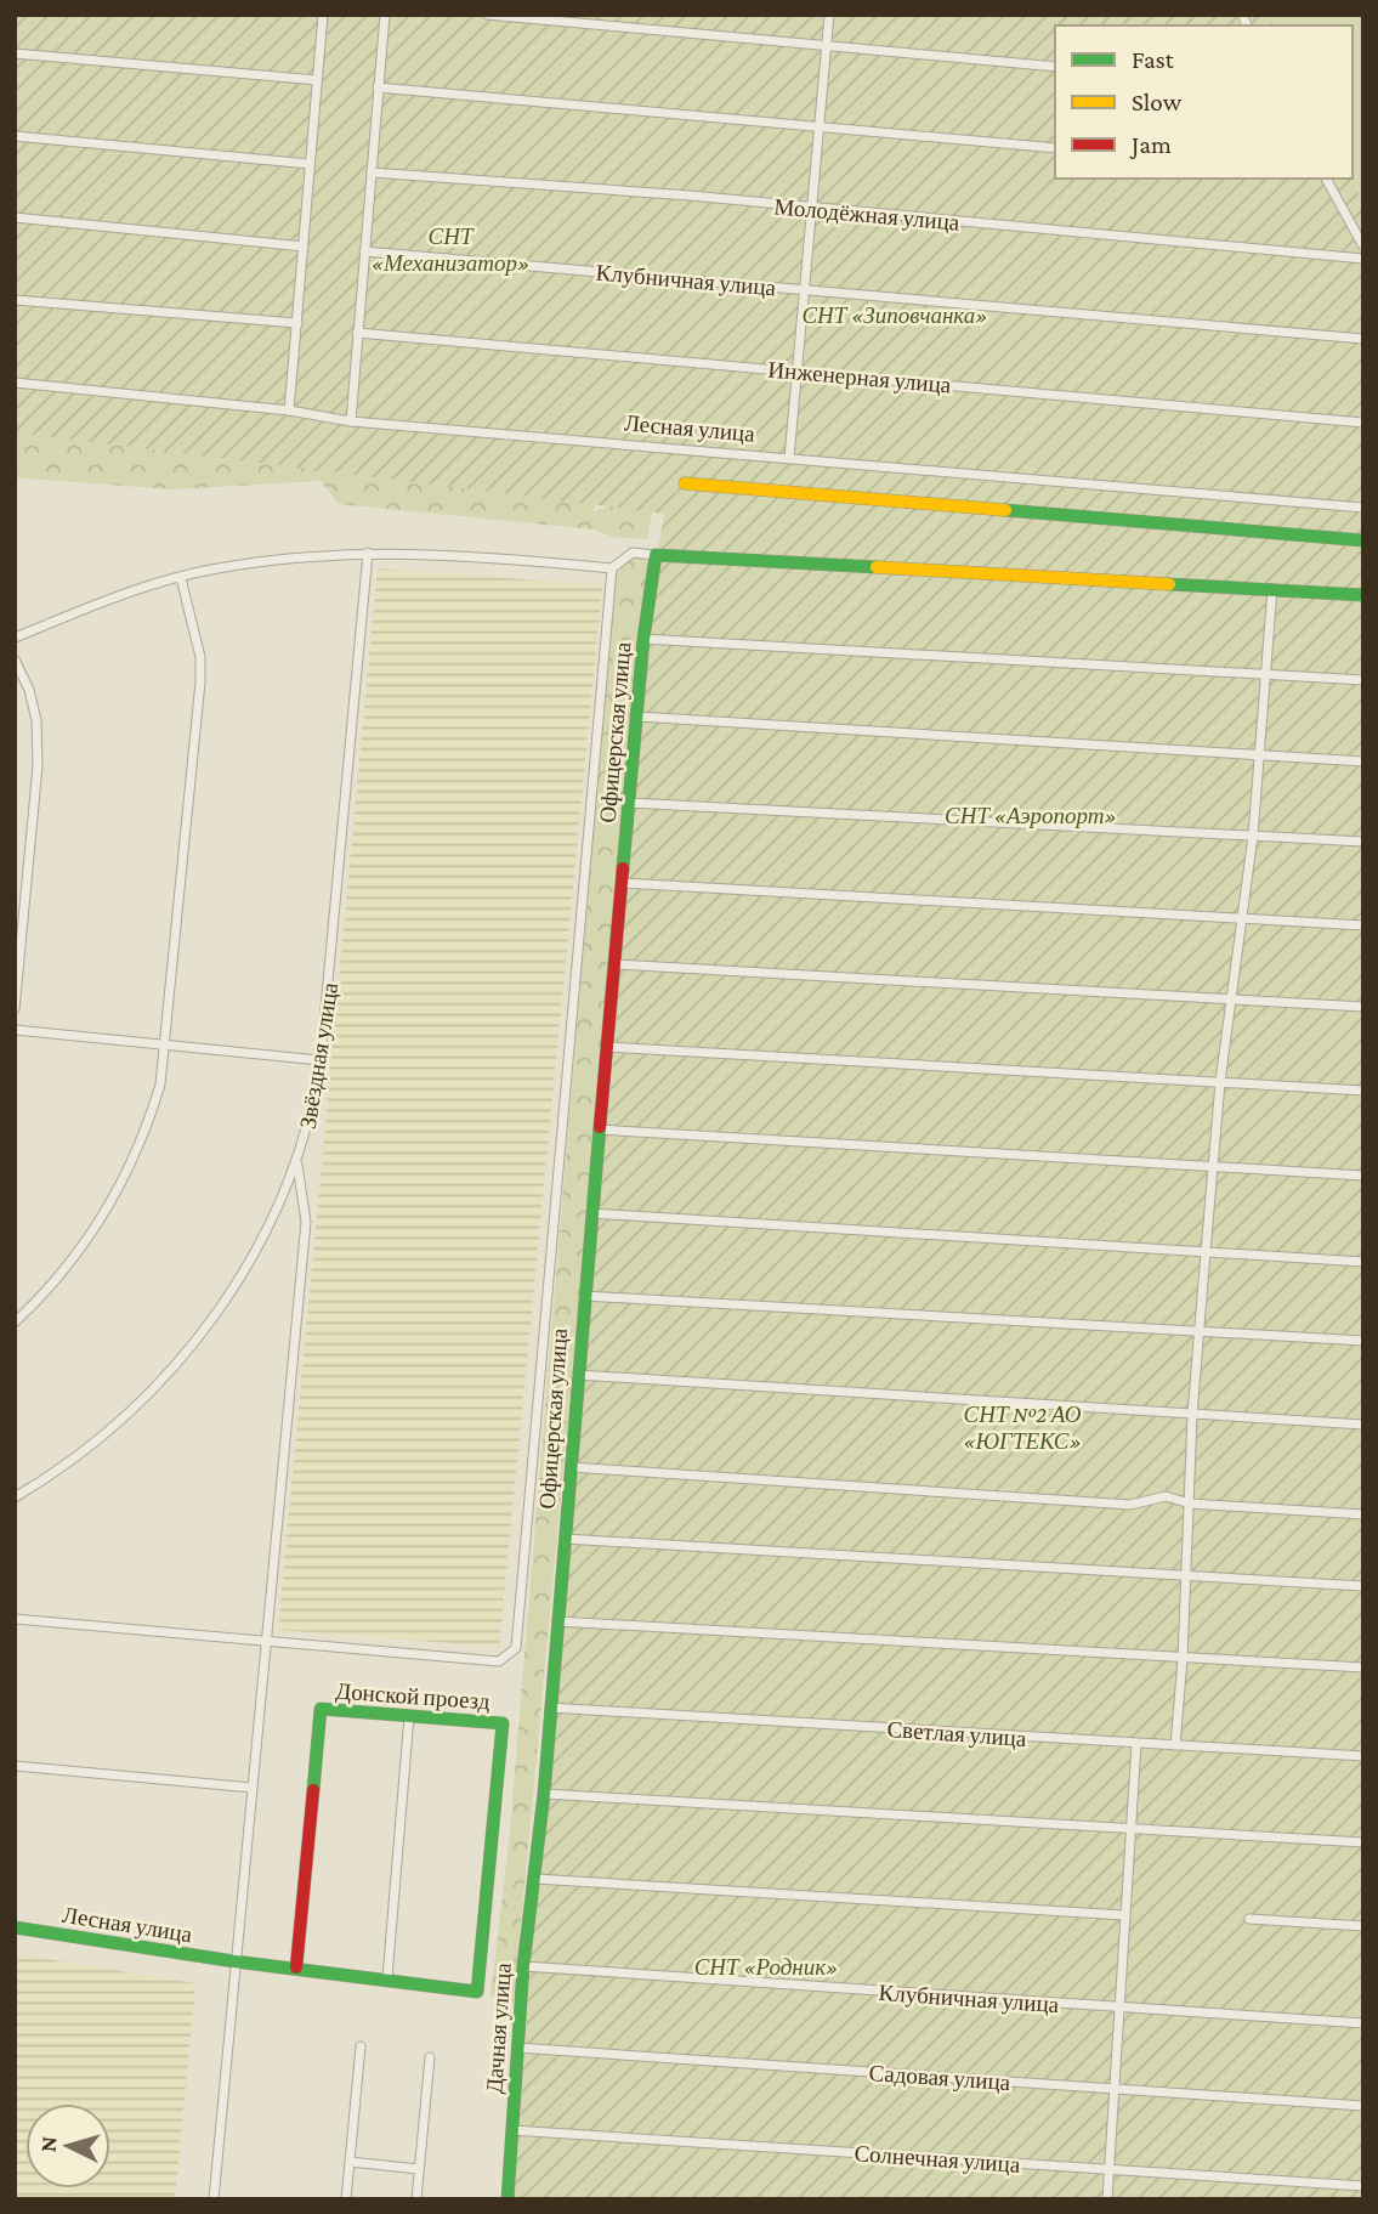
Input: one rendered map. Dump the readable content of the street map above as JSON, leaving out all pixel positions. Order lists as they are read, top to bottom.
{
  "streets": {
    "street": [
      "Молодёжная улица",
      "Клубничная улица",
      "Инженерная улица",
      "Лесная улица",
      "Офицерская улица",
      "Звёздная улица",
      "Донской проезд",
      "Светлая улица",
      "Дачная улица",
      "Садовая улица",
      "Солнечная улица"
    ]
  },
  "crossings": [
    ["Клубничная улица", "Дачная улица"],
    ["Лесная улица", "Донской проезд"],
    ["Офицерская улица", "Светлая улица"],
    ["Офицерская улица", "Дачная улица"],
    ["Светлая улица", "Дачная улица"],
    ["Дачная улица", "Садовая улица"],
    ["Дачная улица", "Солнечная улица"]
  ],
  "parks": [
    "СНТ «Механизатор»",
    "СНТ «Зиповчанка»",
    "СНТ «Аэропорт»",
    "СНТ №2 АО «ЮГТЕКС»",
    "СНТ «Родник»"
  ],
  "legend": ["Fast", "Slow", "Jam"],
  "north": "left"
}
